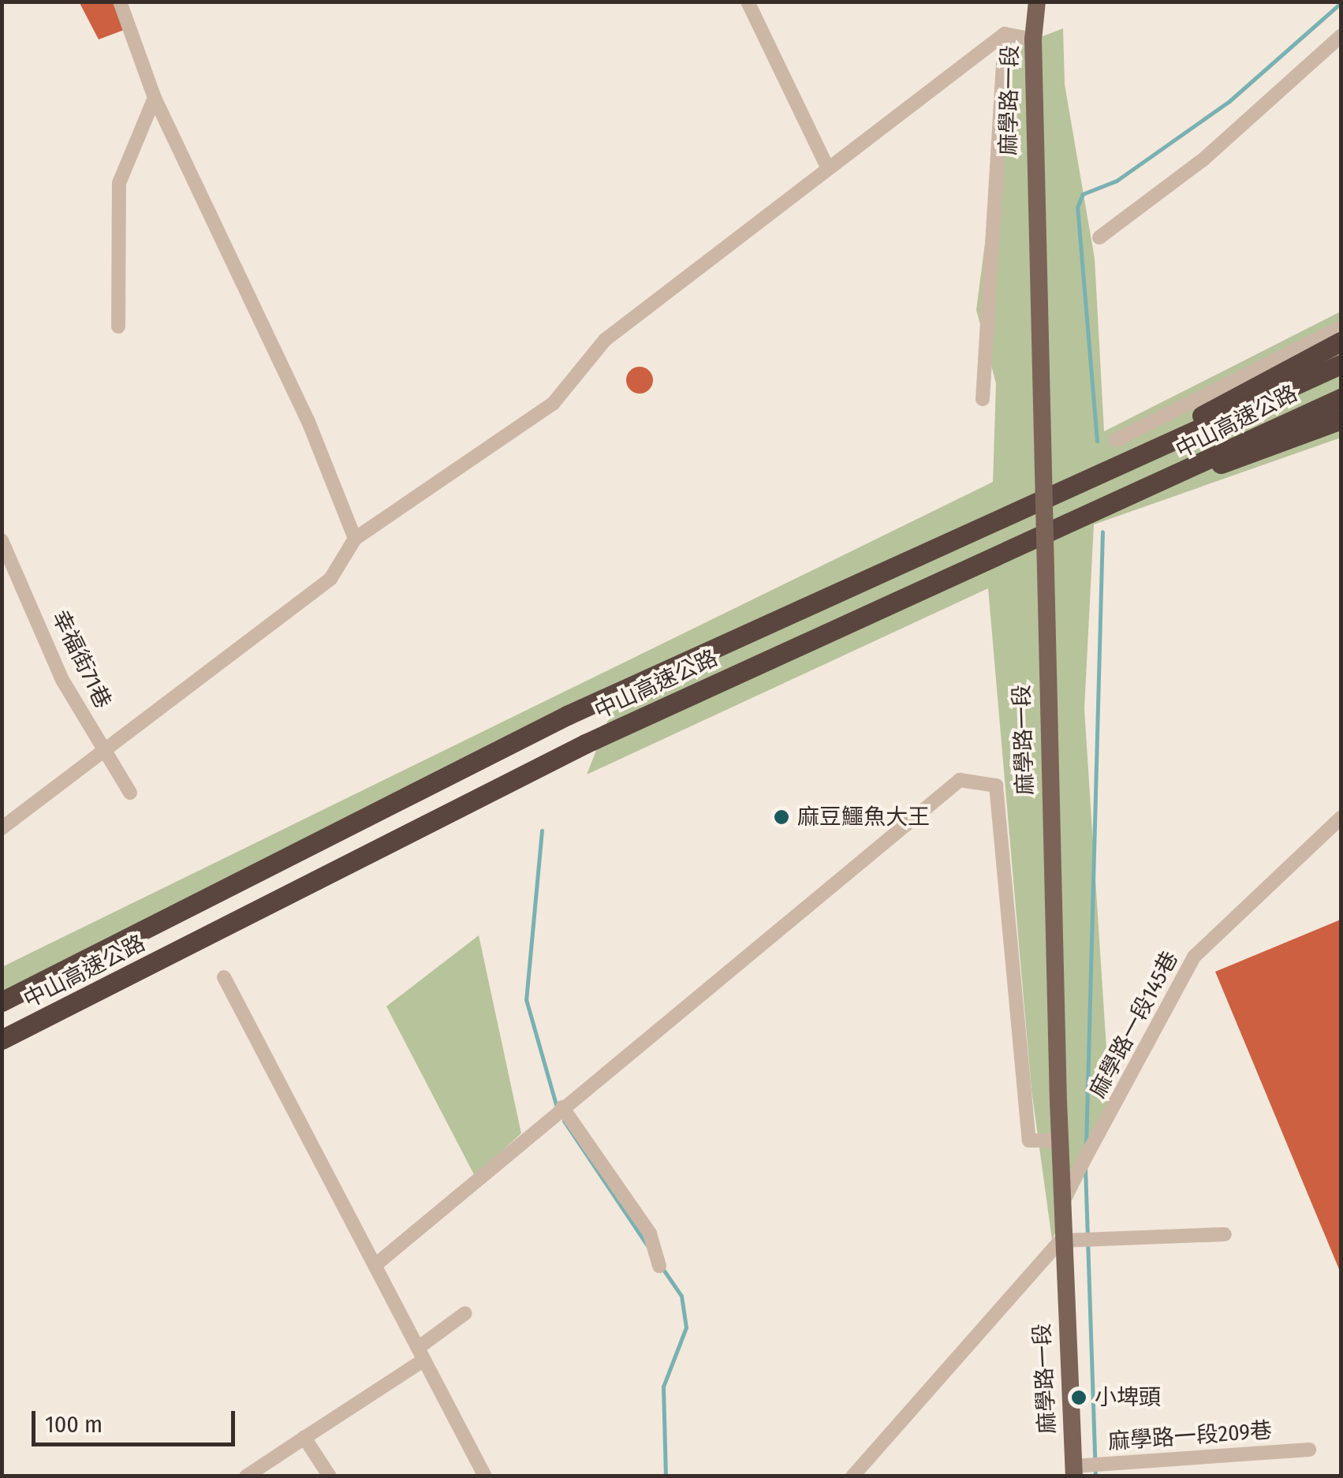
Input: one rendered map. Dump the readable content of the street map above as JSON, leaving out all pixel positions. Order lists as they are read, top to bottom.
{
  "streets": {
    "highway": ["中山高速公路"],
    "main road": ["麻學路一段"],
    "lane": ["幸福街71巷", "麻學路一段145巷", "麻學路一段209巷"]
  },
  "crossings": [
    ["麻學路一段", "麻學路一段145巷"],
    ["麻學路一段", "麻學路一段209巷"]
  ],
  "places": ["麻豆鱷魚大王", "小埤頭"],
  "scale_bar": "100 m"
}
